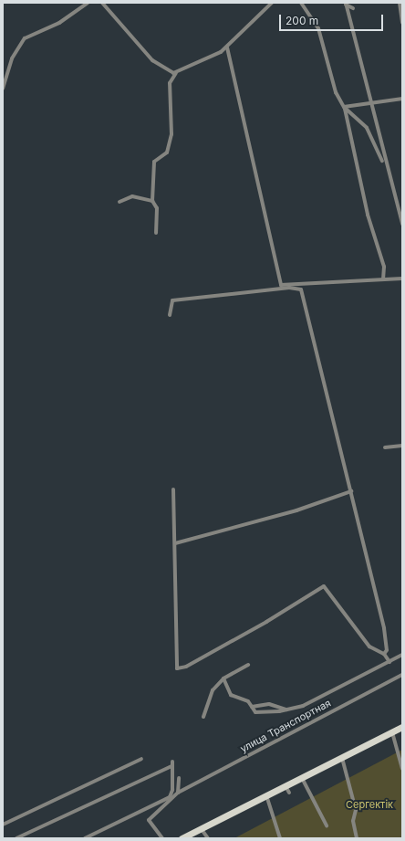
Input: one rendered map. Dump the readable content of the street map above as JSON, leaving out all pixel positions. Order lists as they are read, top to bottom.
{
  "streets": {
    "street": ["улица Транспортная"]
  },
  "parks": ["Сергектік"],
  "scale_bar": "200 m"
}
